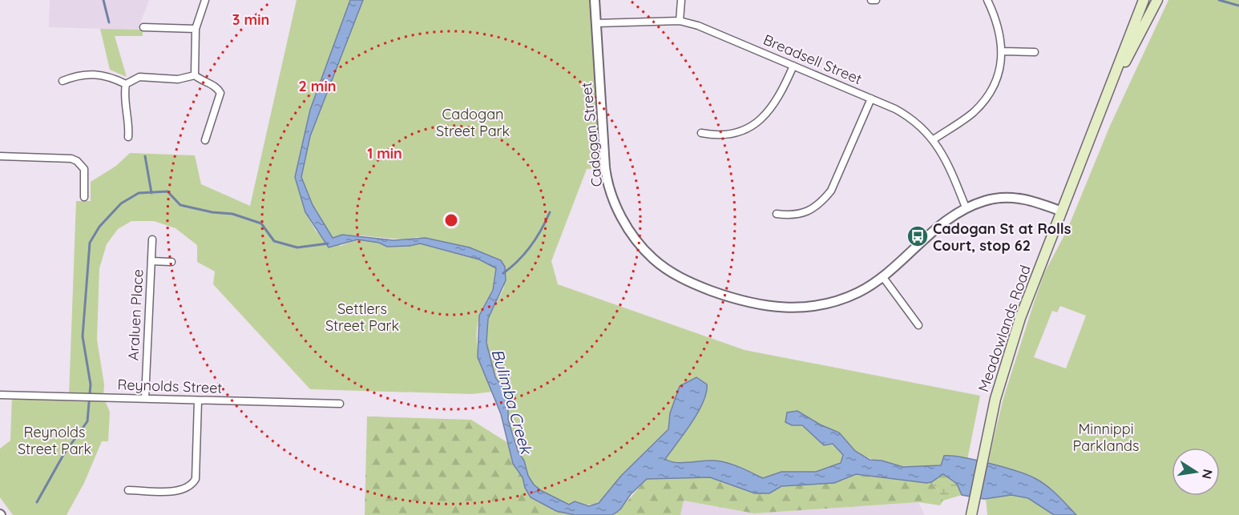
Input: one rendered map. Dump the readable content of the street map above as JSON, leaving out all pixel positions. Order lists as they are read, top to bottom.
{
  "streets": {
    "main road": ["Meadowlands Road"],
    "street": [
      "Breadsell Street",
      "Cadogan Street",
      "Araluen Place",
      "Reynolds Street"
    ]
  },
  "crossings": [
    ["Breadsell Street", "Cadogan Street"],
    ["Cadogan Street", "Meadowlands Road"],
    ["Araluen Place", "Reynolds Street"]
  ],
  "water": ["Bulimba Creek"],
  "parks": [
    "Cadogan Street Park",
    "Settlers Street Park",
    "Minnippi Parklands",
    "Reynolds Street Park"
  ],
  "places": {
    "bus stop": ["Cadogan St at Rolls Court, stop 62"]
  },
  "north": "right",
  "rings": ["3 min", "2 min", "1 min"]
}
